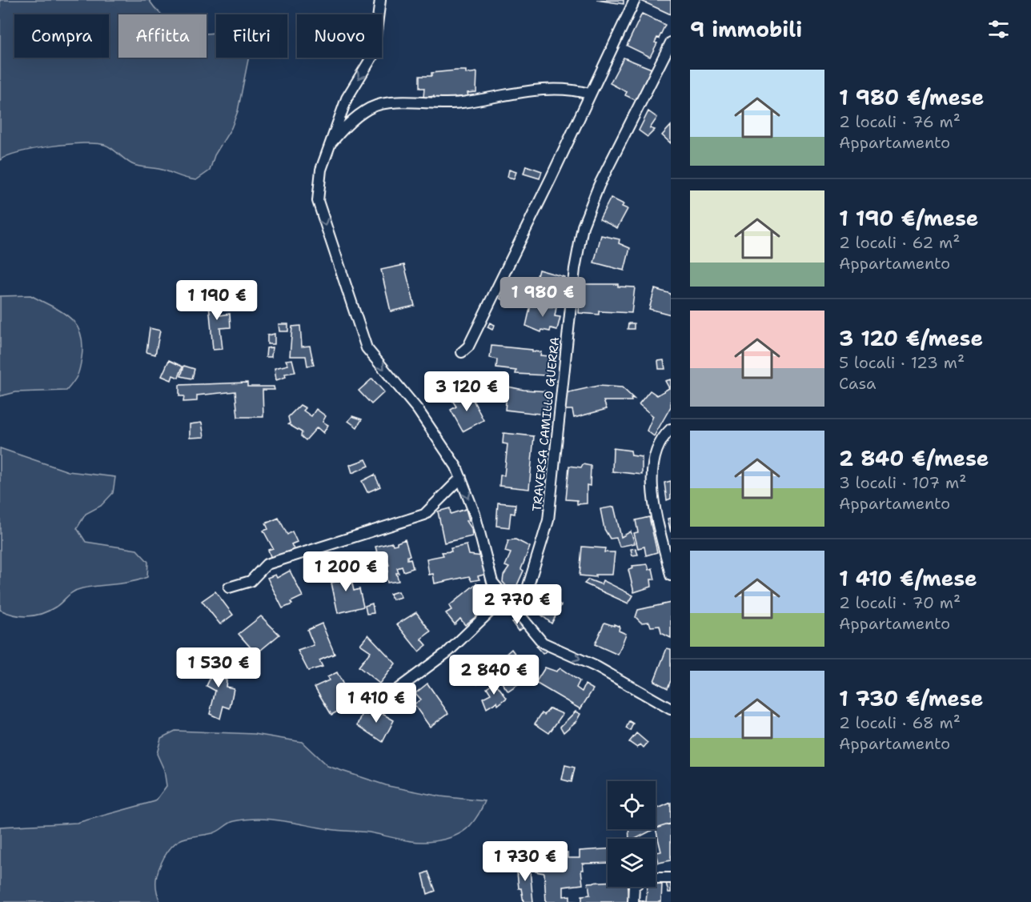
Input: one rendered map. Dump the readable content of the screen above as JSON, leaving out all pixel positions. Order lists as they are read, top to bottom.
{
  "streets": {
    "street": ["TRAVERSA CAMILLO GUERRA"]
  },
  "page": {
    "heading": "9 immobili",
    "chip": [
      "Compra",
      "Affitta",
      "Filtri",
      "Nuovo"
    ],
    "list": [
      {
        "name": "1 980 €/mese",
        "note": "2 locali · 76 m² · Appartamento"
      },
      {
        "name": "1 190 €/mese",
        "note": "2 locali · 62 m² · Appartamento"
      },
      {
        "name": "3 120 €/mese",
        "note": "5 locali · 123 m² · Casa"
      },
      {
        "name": "2 840 €/mese",
        "note": "3 locali · 107 m² · Appartamento"
      },
      {
        "name": "1 410 €/mese",
        "note": "2 locali · 70 m² · Appartamento"
      },
      {
        "name": "1 730 €/mese",
        "note": "2 locali · 68 m² · Appartamento"
      }
    ],
    "price": [
      "1 980 €",
      "1 190 €",
      "3 120 €",
      "1 200 €",
      "2 770 €",
      "1 530 €",
      "2 840 €",
      "1 410 €",
      "1 730 €"
    ]
  }
}
